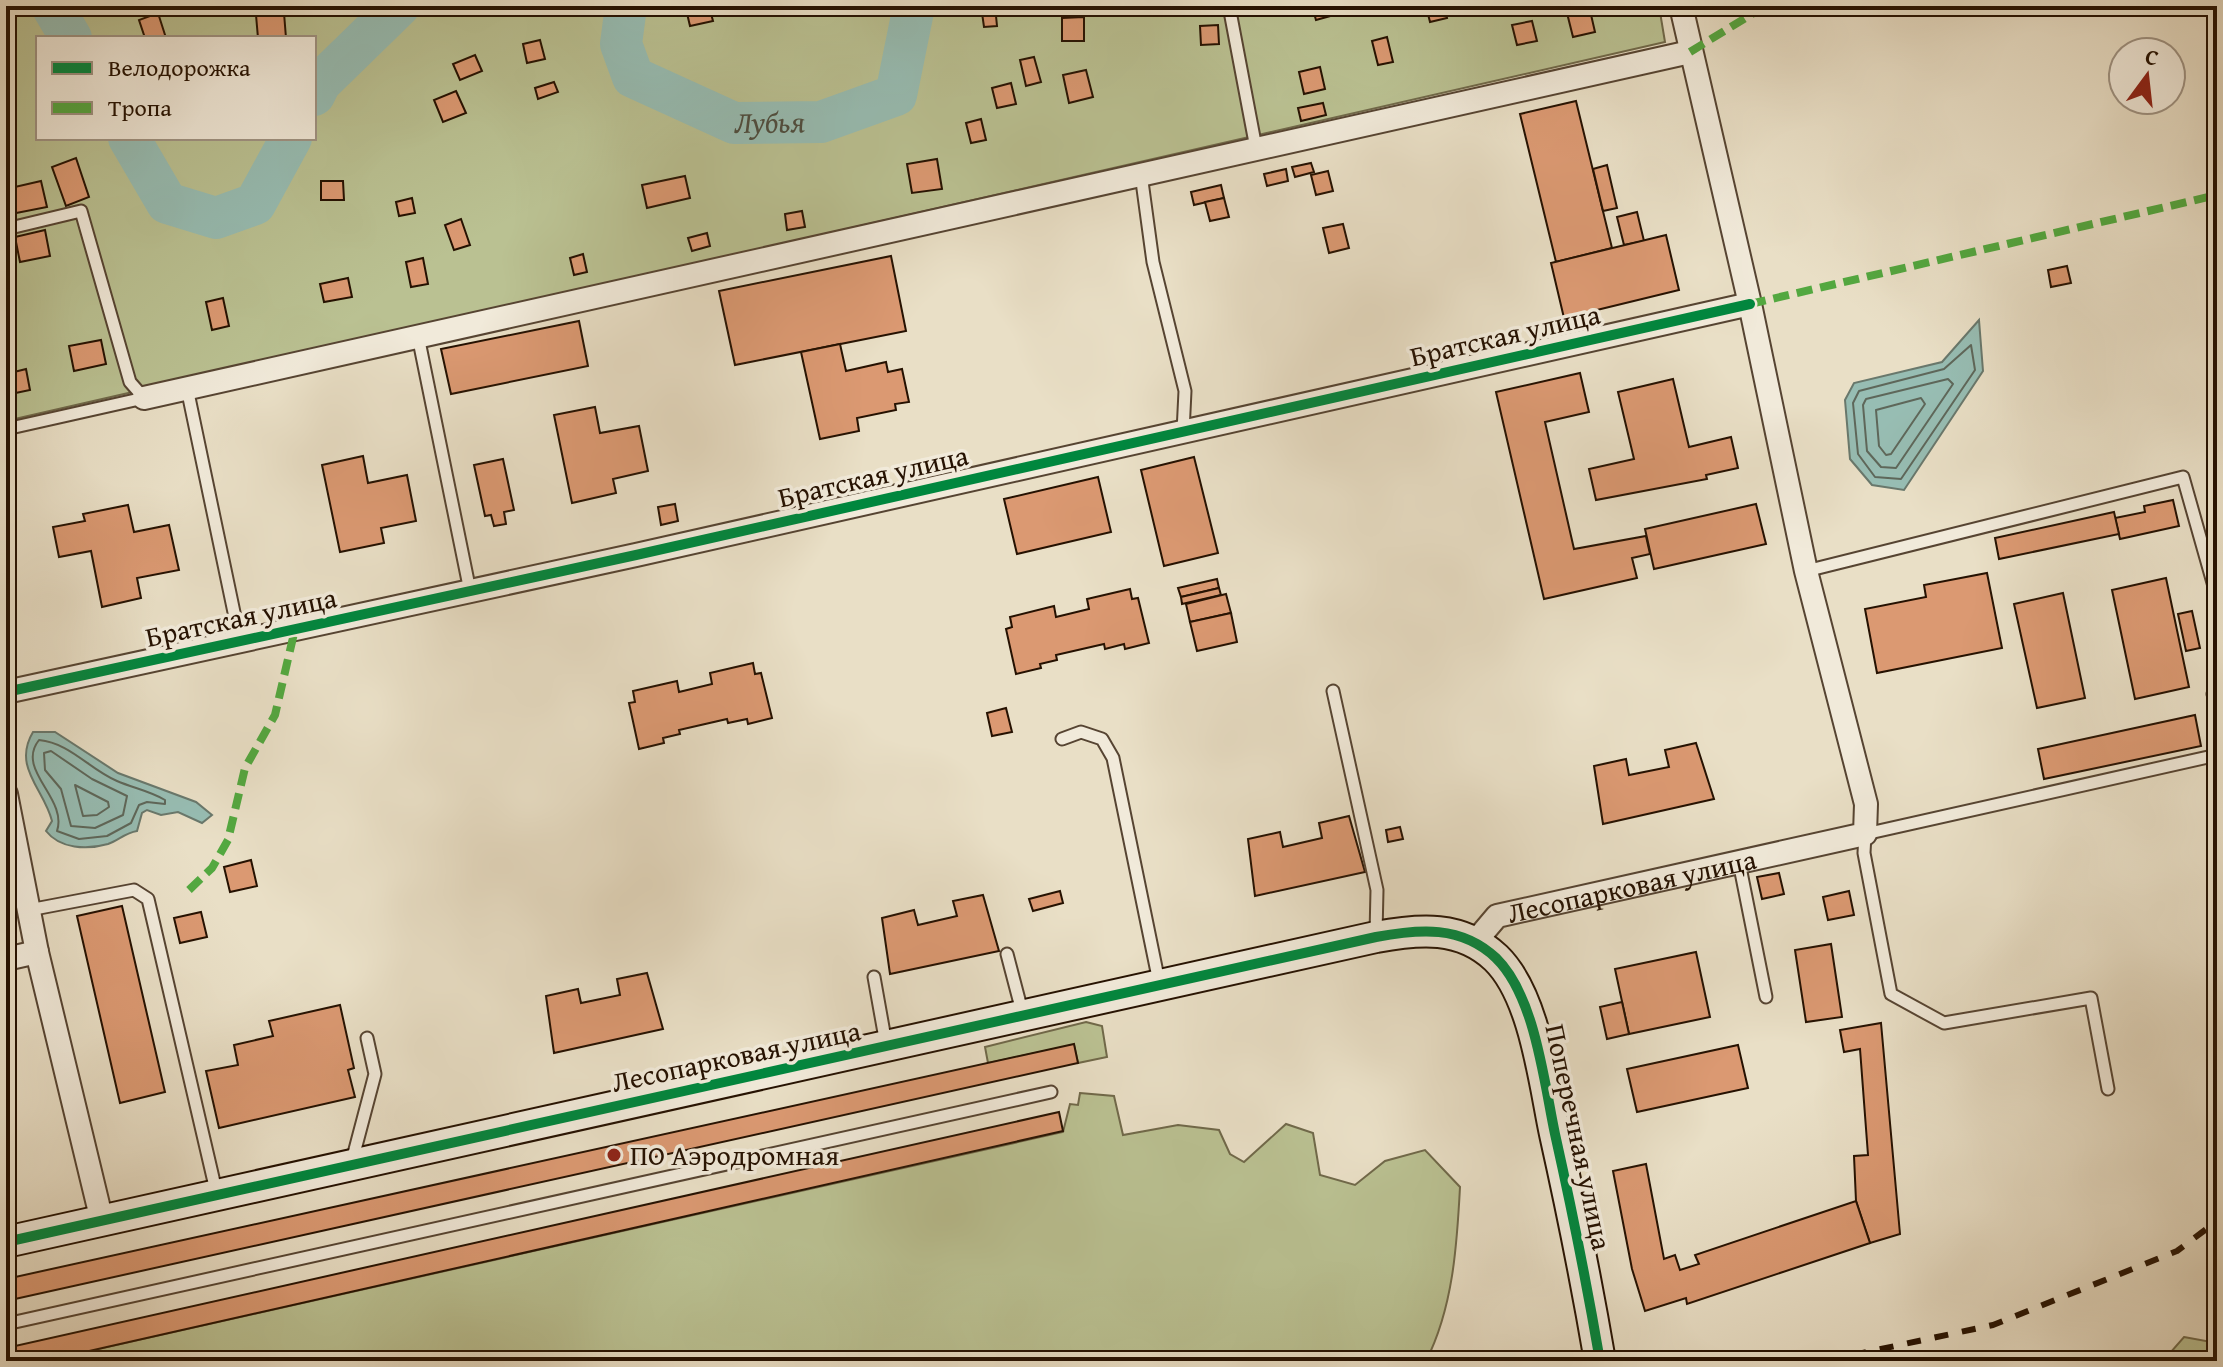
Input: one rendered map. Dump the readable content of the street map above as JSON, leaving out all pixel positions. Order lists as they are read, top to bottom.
{
  "streets": {
    "street": ["Братская улица", "Лесопарковая улица", "Поперечная улица"]
  },
  "crossings": [
    ["Лесопарковая улица", "Поперечная улица"]
  ],
  "water": ["Лубья"],
  "places": ["ПО Аэродромная"],
  "legend": ["Велодорожка", "Тропа"],
  "north": "top"
}
